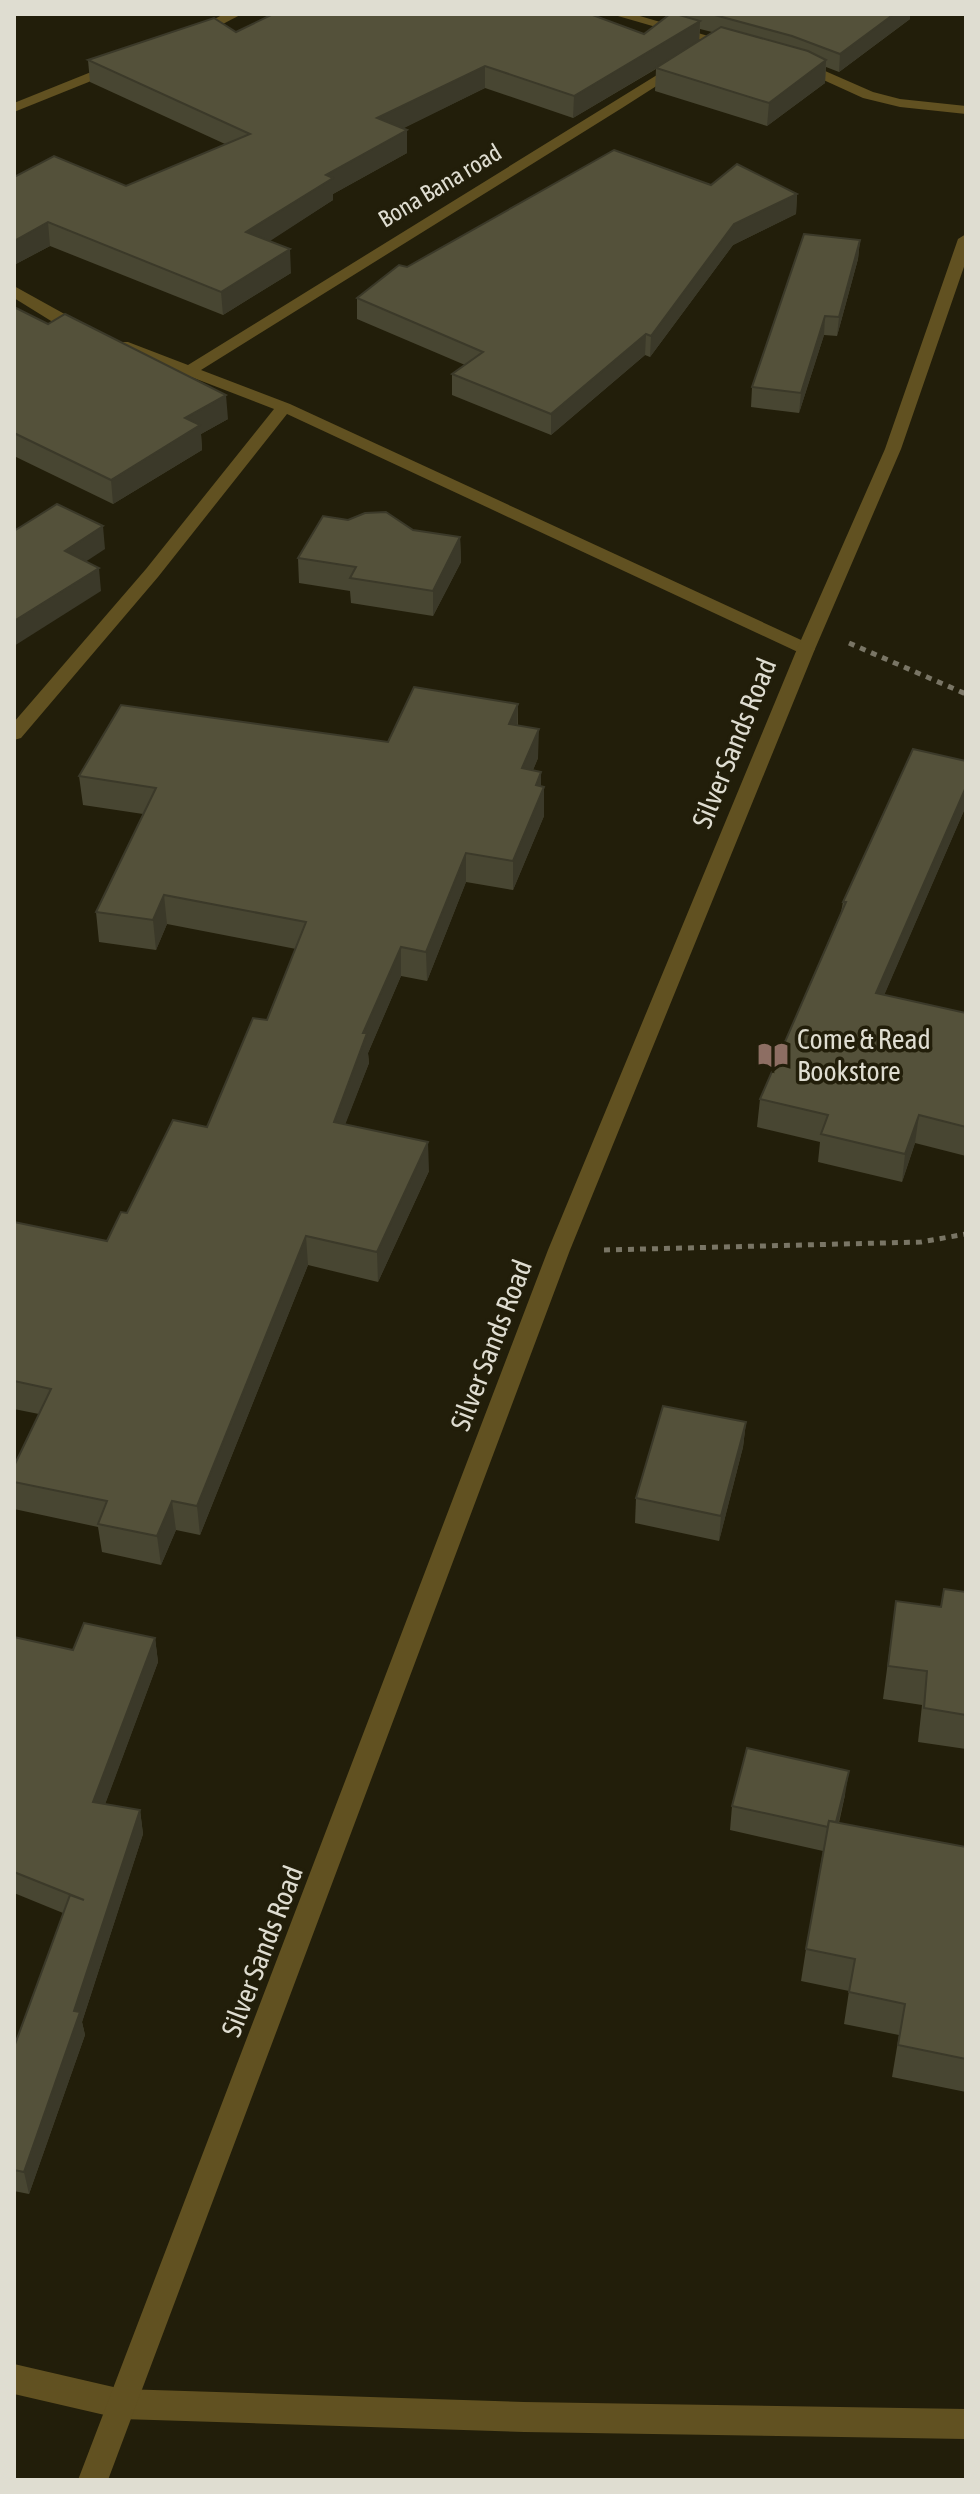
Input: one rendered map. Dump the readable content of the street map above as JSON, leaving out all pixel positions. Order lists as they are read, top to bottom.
{
  "streets": {
    "street": ["Bona Bana road", "Silver Sands Road"]
  },
  "places": {
    "library": ["Come & Read Bookstore"]
  }
}
